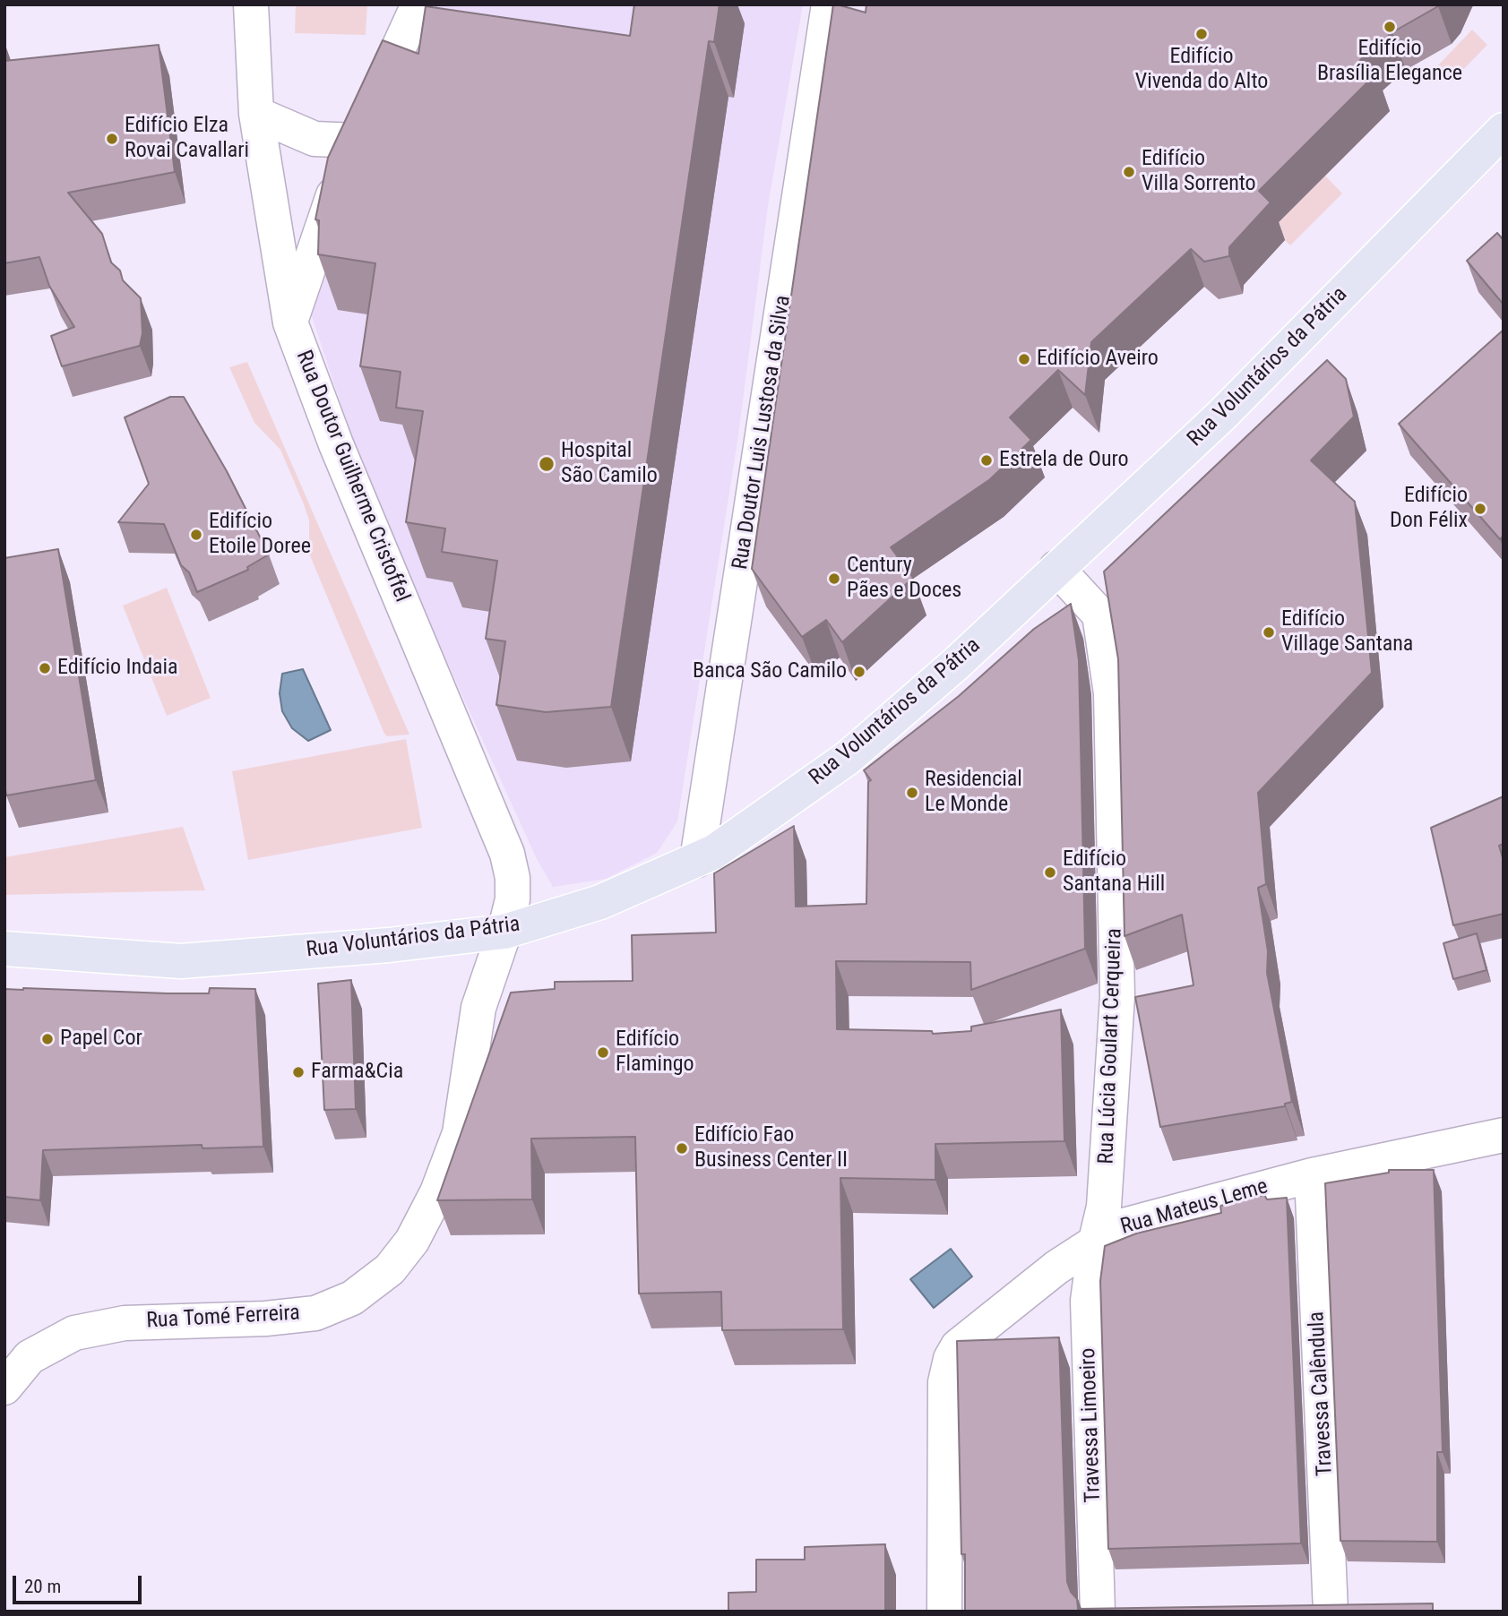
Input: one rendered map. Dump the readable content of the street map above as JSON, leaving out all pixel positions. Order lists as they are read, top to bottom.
{
  "streets": {
    "main road": ["Rua Voluntários da Pátria"],
    "street": [
      "Rua Doutor Luis Lustosa da Silva",
      "Rua Doutor Guilherme Cristoffel",
      "Rua Lúcia Goulart Cerqueira",
      "Rua Mateus Leme",
      "Rua Tomé Ferreira",
      "Travessa Calêndula",
      "Travessa Limoeiro"
    ]
  },
  "crossings": [
    ["Rua Voluntários da Pátria", "Rua Doutor Luis Lustosa da Silva"],
    ["Rua Voluntários da Pátria", "Rua Doutor Guilherme Cristoffel"],
    ["Rua Voluntários da Pátria", "Rua Lúcia Goulart Cerqueira"],
    ["Rua Voluntários da Pátria", "Rua Tomé Ferreira"],
    ["Rua Doutor Guilherme Cristoffel", "Rua Tomé Ferreira"],
    ["Rua Lúcia Goulart Cerqueira", "Rua Mateus Leme"],
    ["Rua Lúcia Goulart Cerqueira", "Travessa Limoeiro"],
    ["Rua Mateus Leme", "Travessa Calêndula"],
    ["Rua Mateus Leme", "Travessa Limoeiro"]
  ],
  "places": [
    "Edifício Brasília Elegance",
    "Edifício Vivenda do Alto",
    "Edifício Elza Rovai Cavallari",
    "Edifício Villa Sorrento",
    "Edifício Aveiro",
    "Estrela de Ouro",
    "Hospital São Camilo",
    "Edifício Don Félix",
    "Edifício Etoile Doree",
    "Century Pães e Doces",
    "Edifício Village Santana",
    "Edifício Indaia",
    "Banca São Camilo",
    "Residencial Le Monde",
    "Edifício Santana Hill",
    "Papel Cor",
    "Edifício Flamingo",
    "Farma&Cia",
    "Edifício Fao Business Center II"
  ],
  "scale_bar": "20 m"
}
